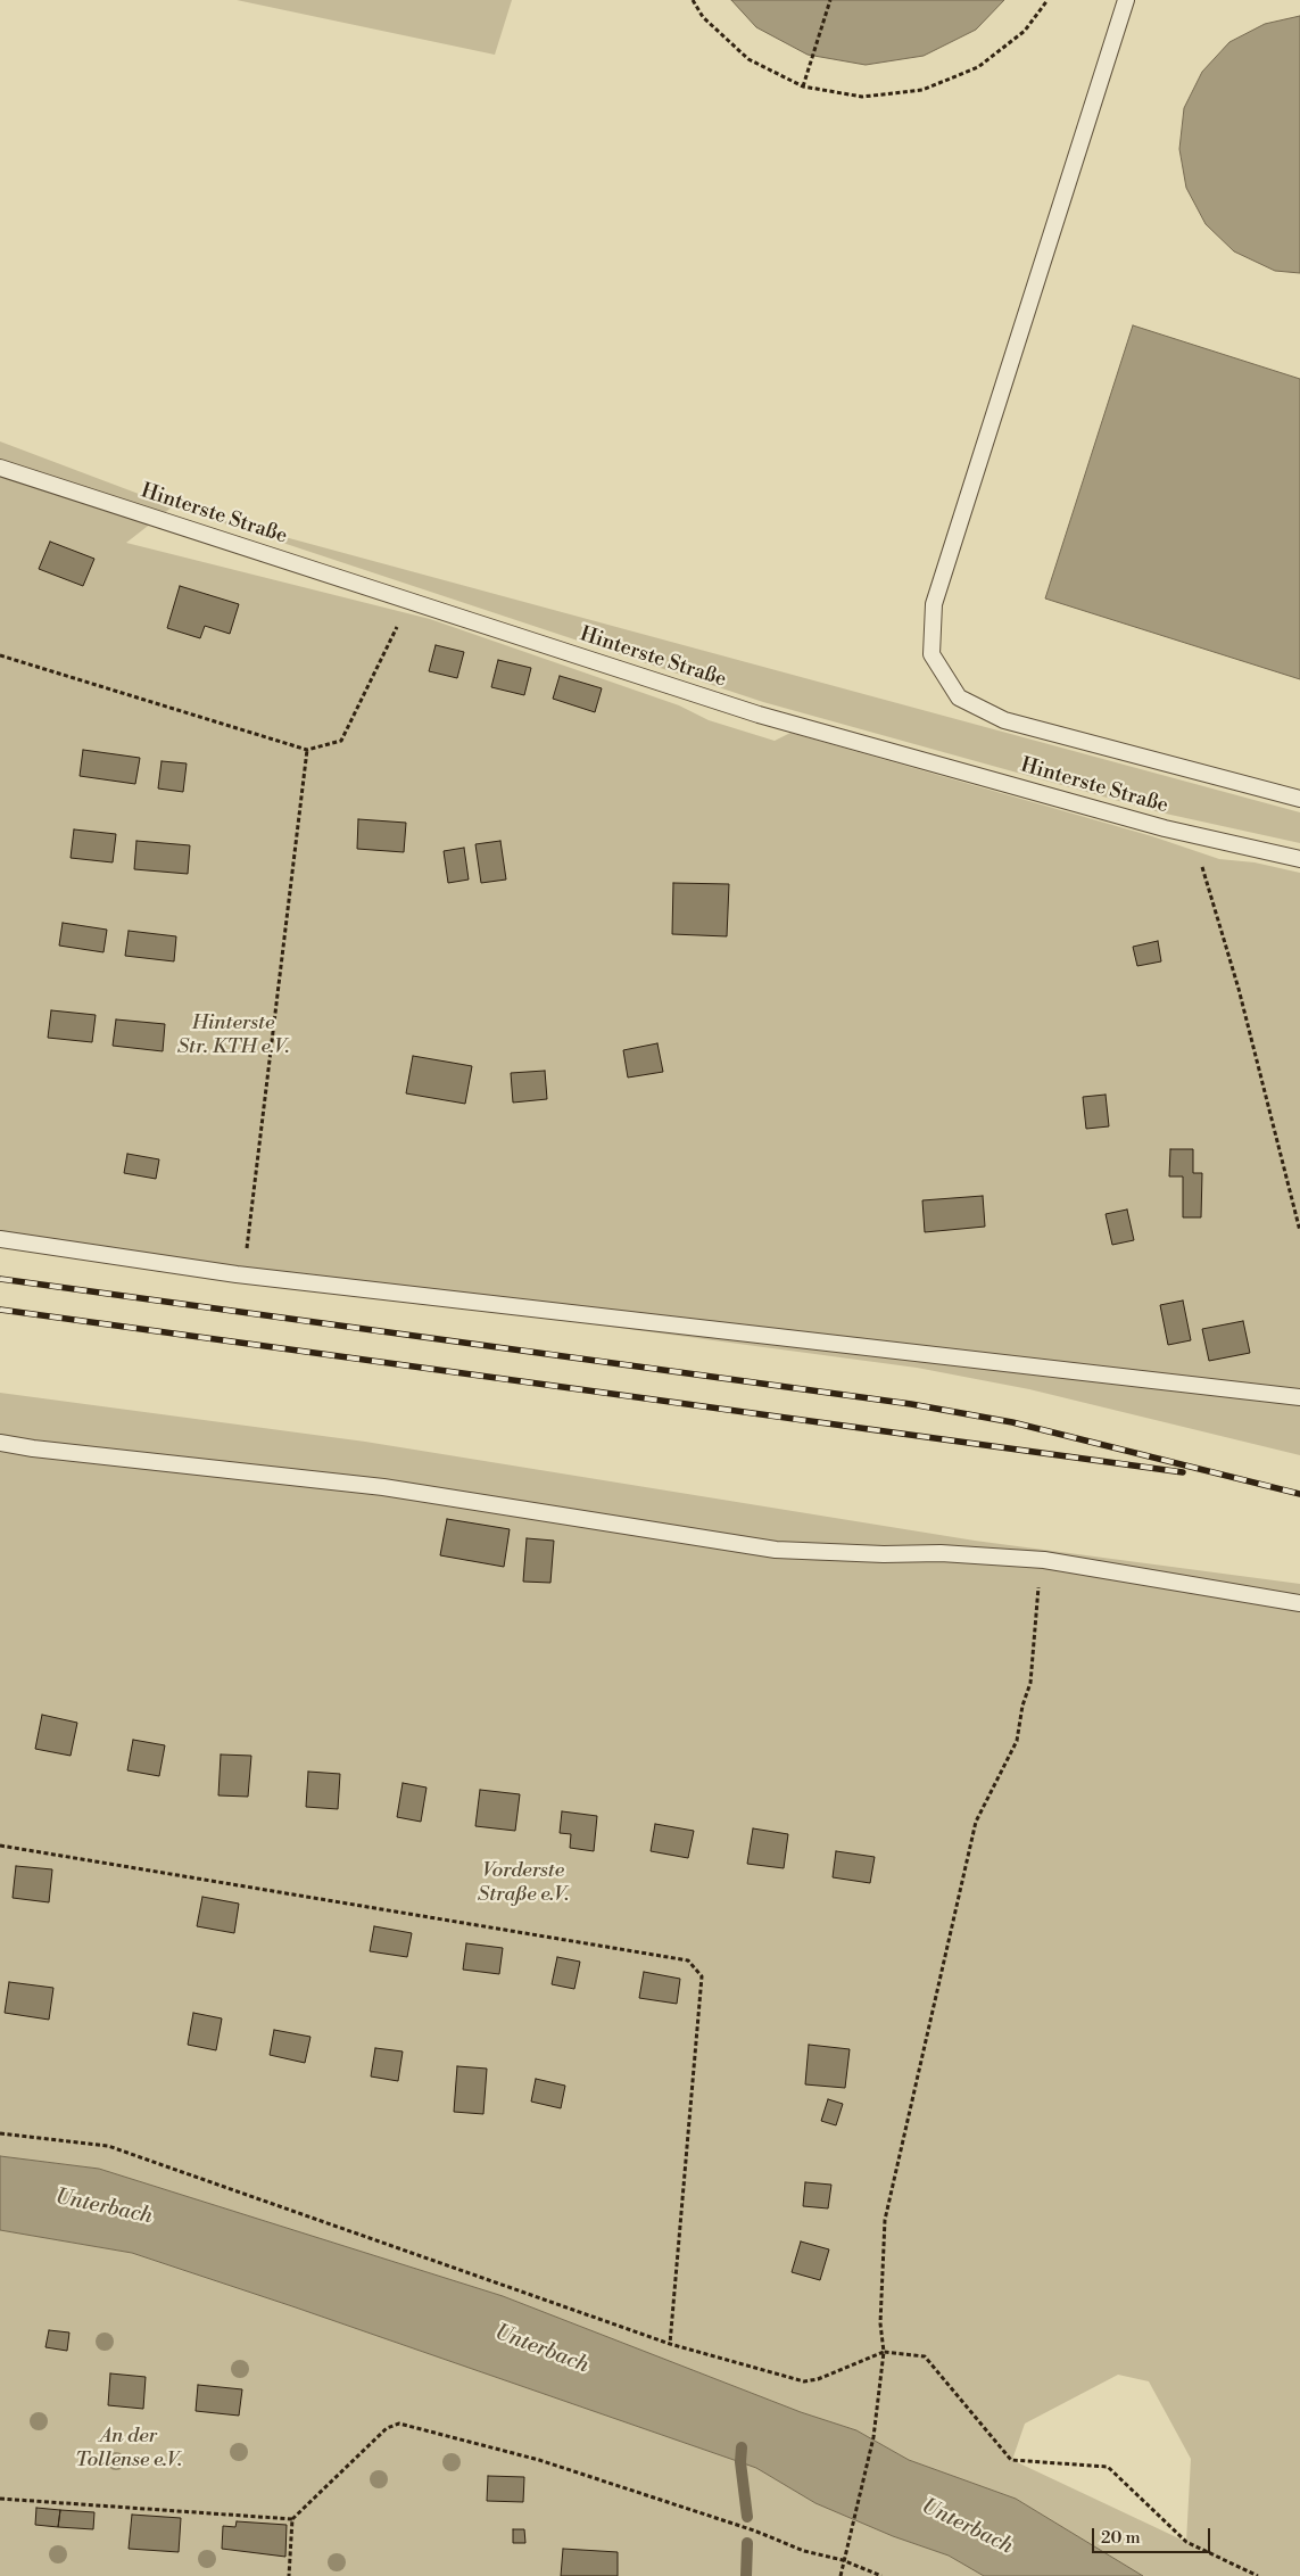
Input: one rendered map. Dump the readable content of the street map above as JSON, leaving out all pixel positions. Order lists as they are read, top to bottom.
{
  "streets": {
    "lane": ["Hinterste Straße"]
  },
  "water": ["Unterbach"],
  "parks": ["Hinterste Str. KTH e.V.", "Vorderste Straße e.V.", "An der Tollense e.V."],
  "scale_bar": "20 m"
}
